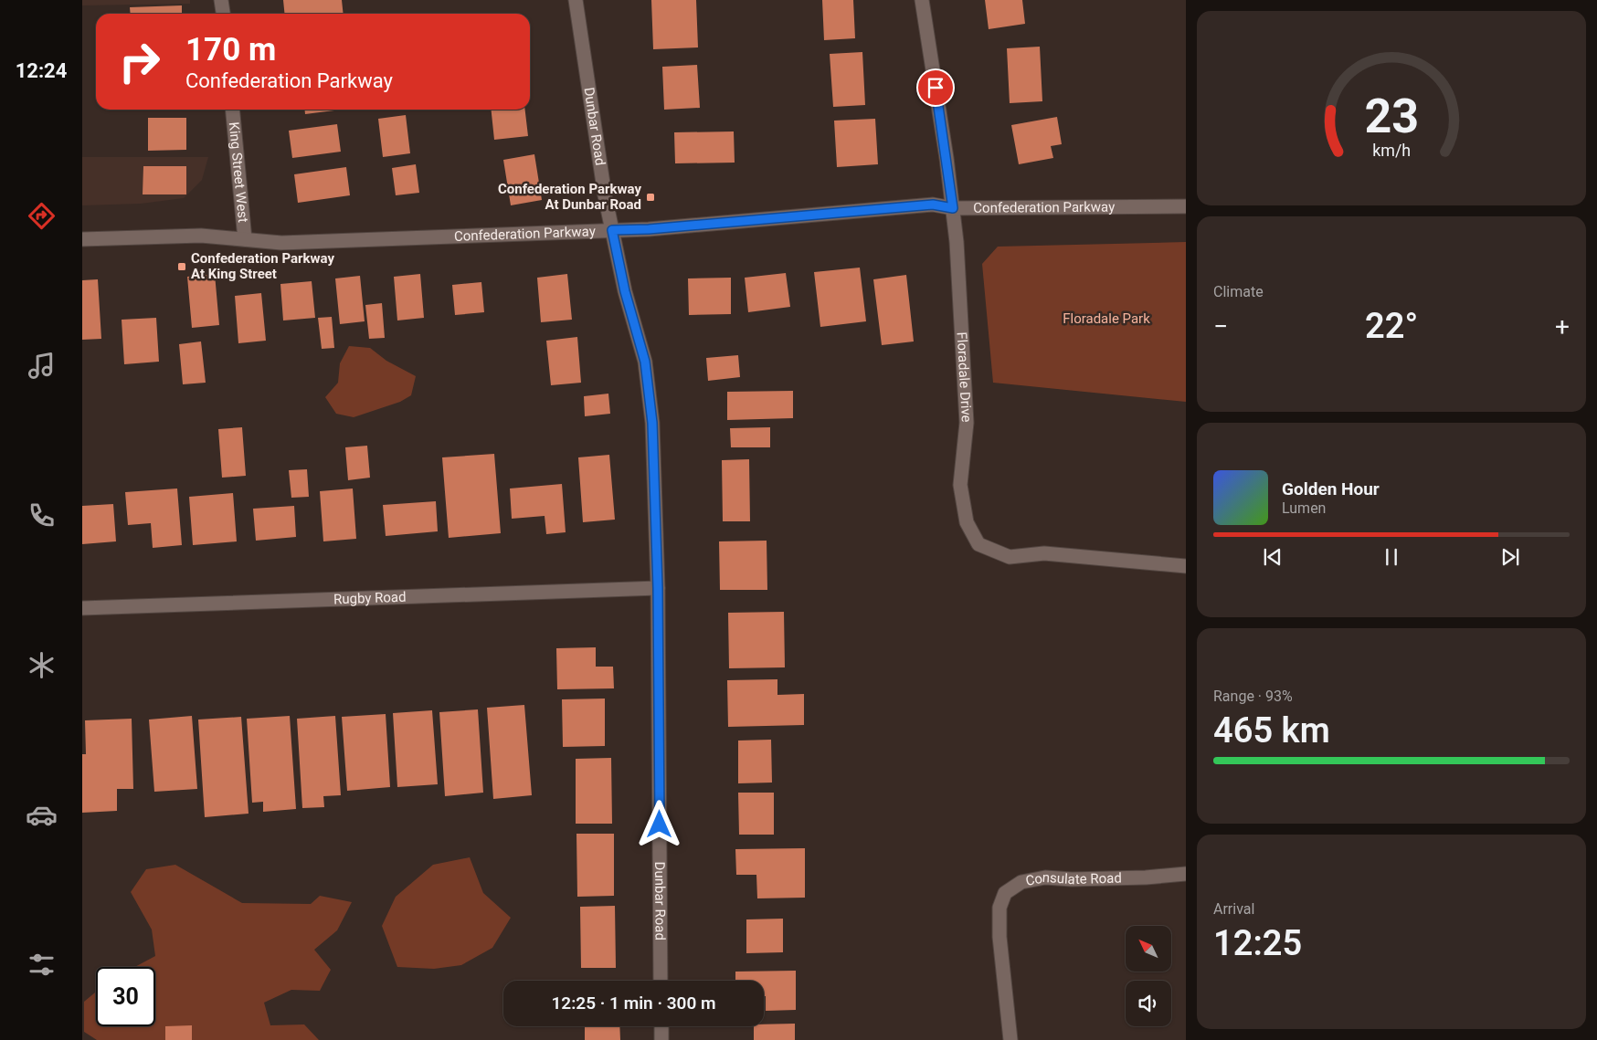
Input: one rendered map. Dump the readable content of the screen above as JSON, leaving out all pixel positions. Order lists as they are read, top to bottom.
{
  "streets": {
    "street": [
      "Dunbar Road",
      "King Street West",
      "Confederation Parkway",
      "Floradale Drive",
      "Rugby Road",
      "Consulate Road"
    ]
  },
  "crossings": [
    ["Dunbar Road", "Confederation Parkway"],
    ["Dunbar Road", "Rugby Road"],
    ["King Street West", "Confederation Parkway"],
    ["Confederation Parkway", "Floradale Drive"]
  ],
  "parks": ["Floradale Park"],
  "places": {
    "transit": ["Confederation Parkway At Dunbar Road", "Confederation Parkway At King Street"]
  },
  "north": "top left",
  "page": {
    "tabs": "12:24",
    "turn": ["170 m", "Confederation Parkway"],
    "tile": [
      "Climate",
      ["Range · 93%", "465 km"],
      ["Arrival", "12:25"]
    ],
    "heat": ["−", "22°", "+"],
    "song": ["Golden Hour", "Lumen"],
    "limit": "30",
    "trip": "12:25 · 1 min · 300 m",
    "gauge": ["23", "km/h"]
  }
}
